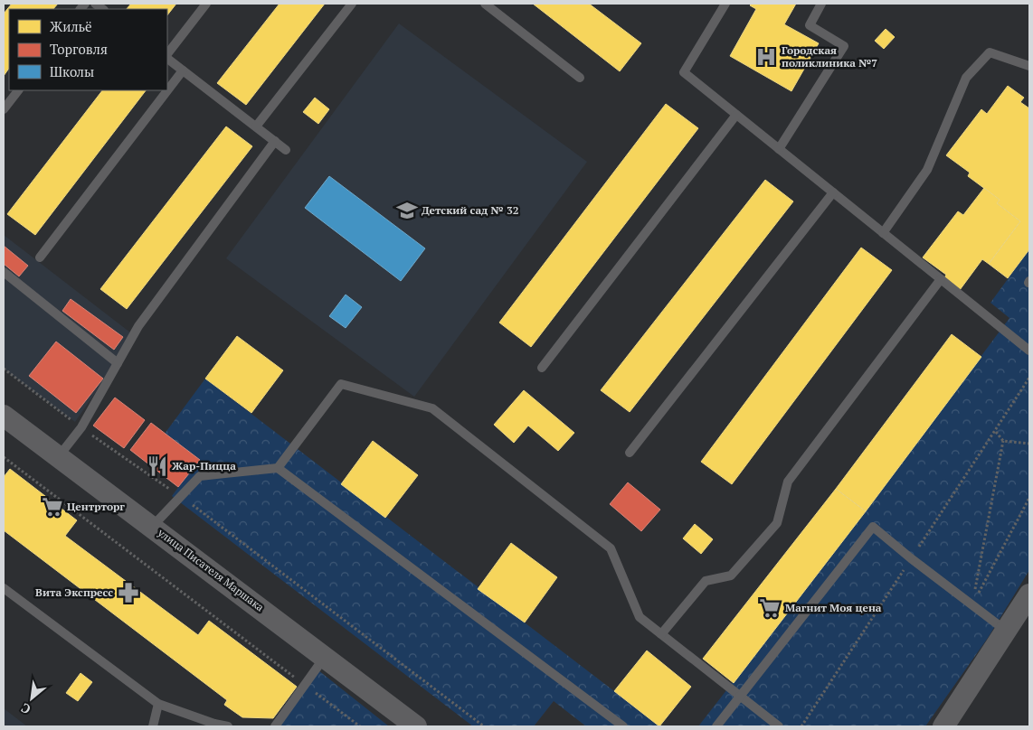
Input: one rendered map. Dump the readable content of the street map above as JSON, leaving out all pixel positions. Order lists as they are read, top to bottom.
{
  "streets": {
    "street": ["улица Писателя Маршака"]
  },
  "places": {
    "hospital": ["Городская поликлиника №7"],
    "school or university": ["Детский сад № 32"],
    "restaurant": ["Жар-Пицца"],
    "supermarket": ["Центрторг", "Магнит Моя цена"],
    "pharmacy": ["Вита Экспресс"]
  },
  "legend": ["Жильё", "Торговля", "Школы"],
  "north": "bottom left"
}
